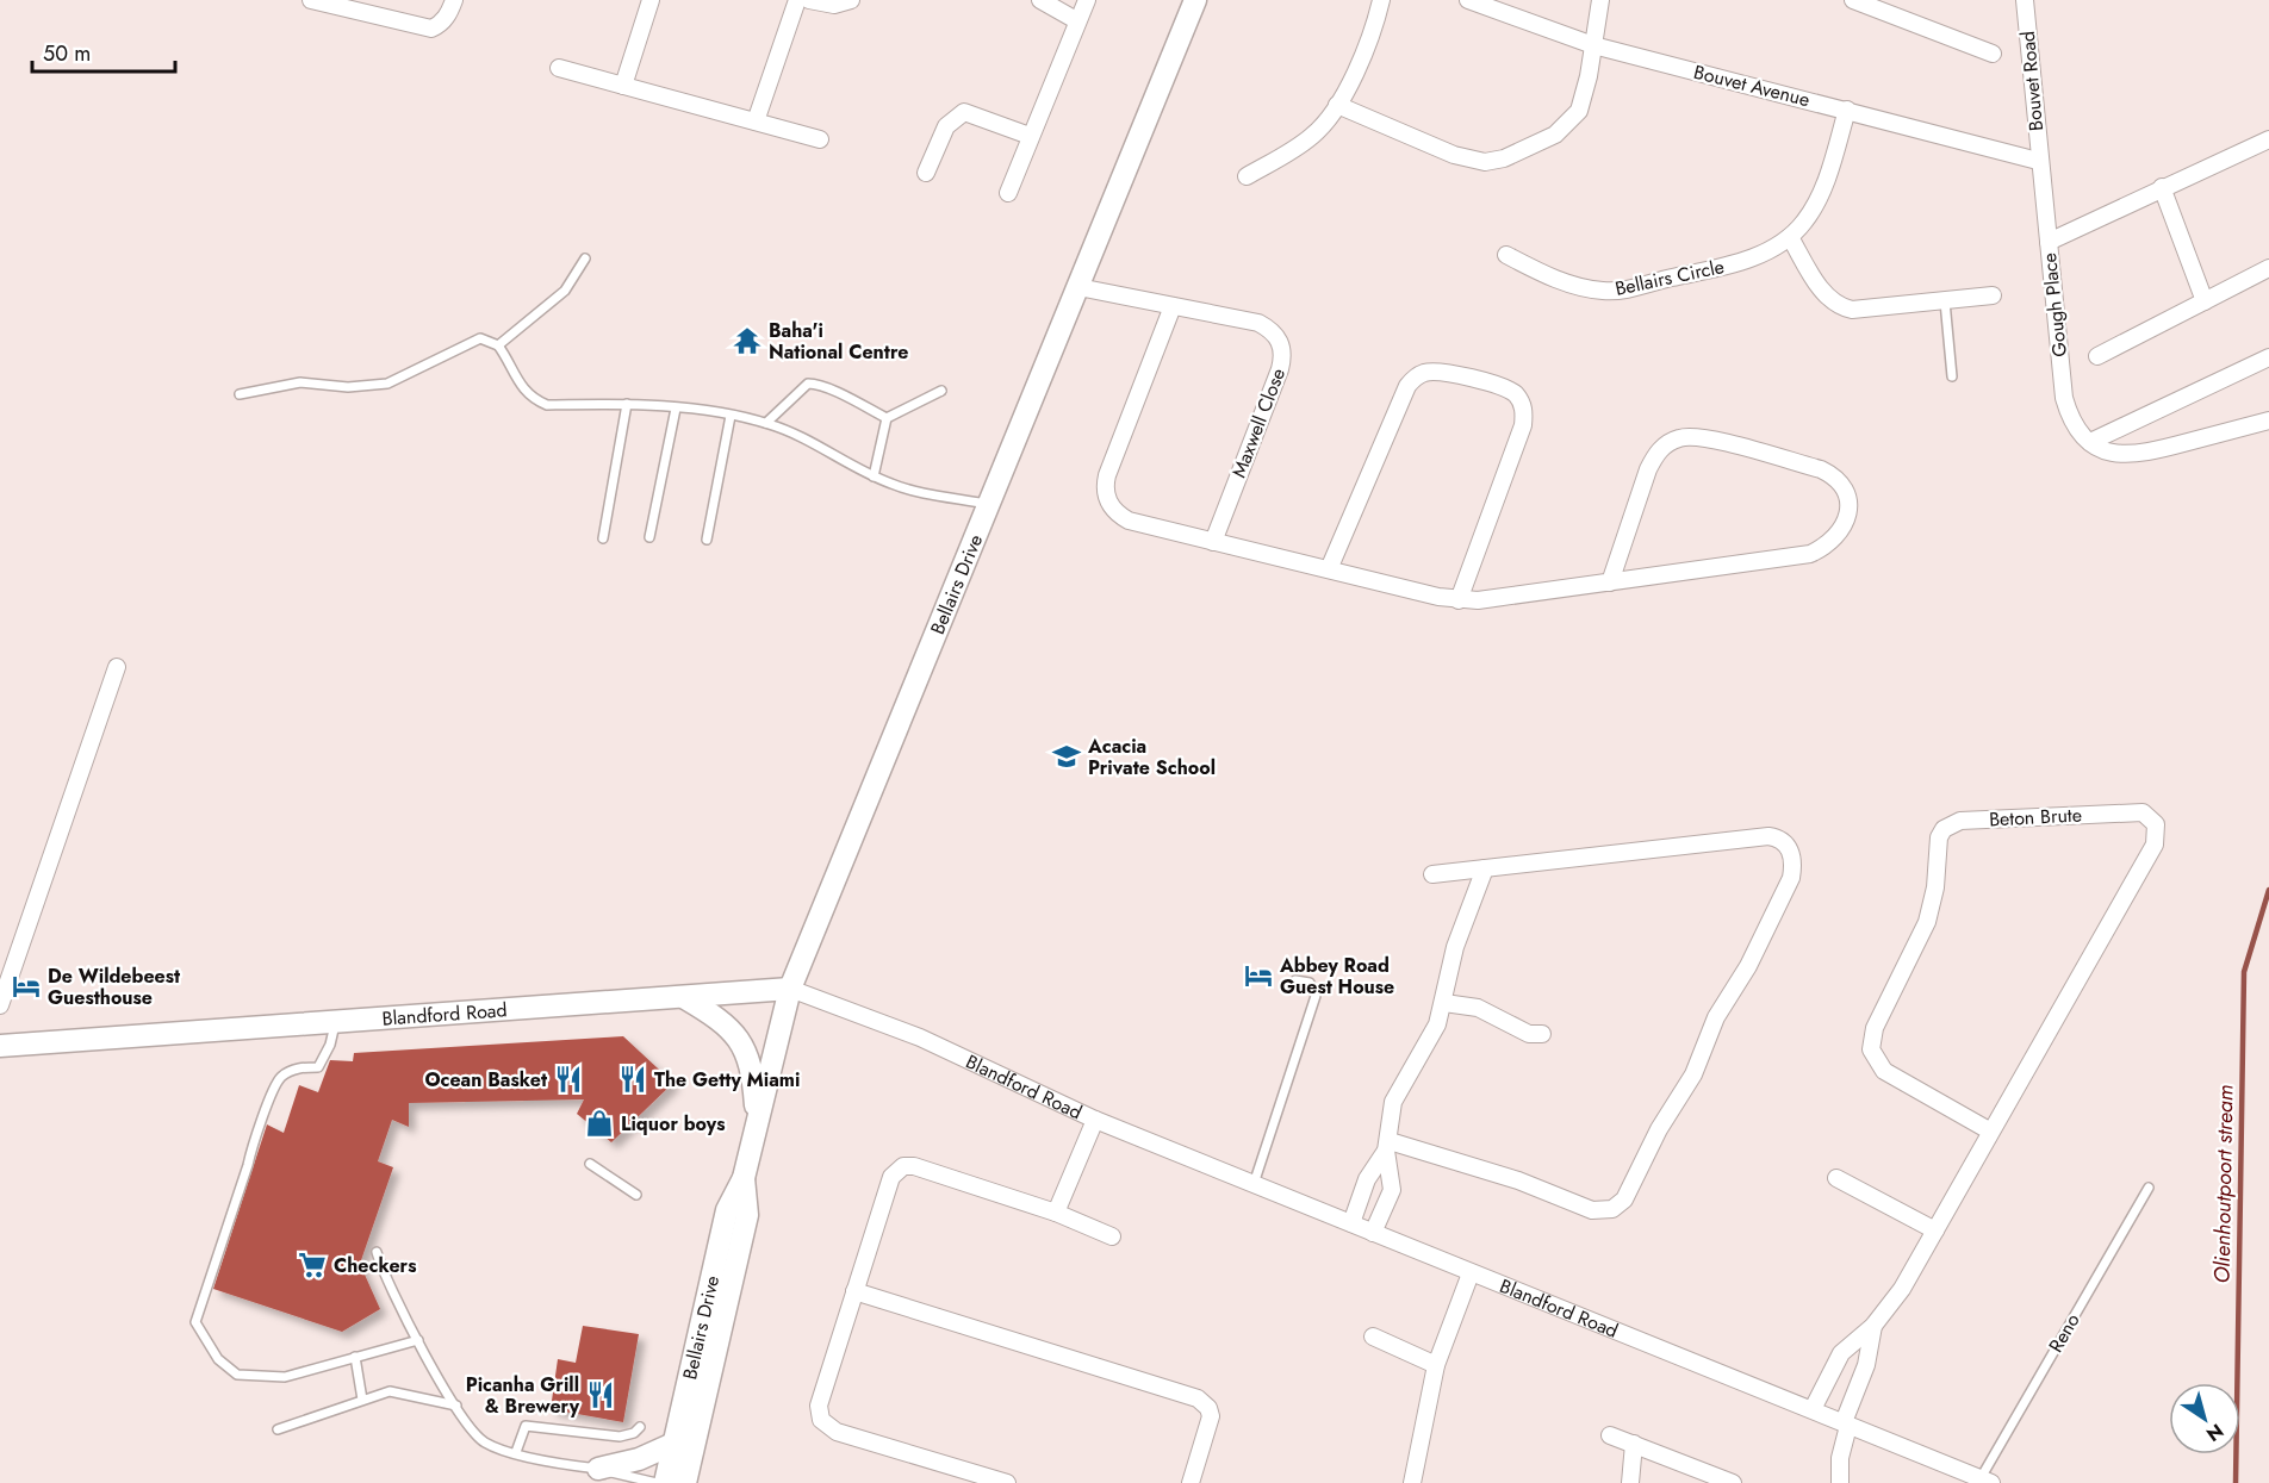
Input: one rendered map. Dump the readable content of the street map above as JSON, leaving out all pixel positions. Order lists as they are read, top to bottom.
{
  "streets": {
    "street": [
      "Bouvet Road",
      "Bouvet Avenue",
      "Bellairs Circle",
      "Gough Place",
      "Maxwell Close",
      "Bellairs Drive",
      "Beton Brute",
      "Blandford Road"
    ],
    "lane": ["Reno"]
  },
  "crossings": [
    ["Bouvet Road", "Bouvet Avenue"],
    ["Bouvet Road", "Gough Place"],
    ["Bouvet Avenue", "Bellairs Circle"],
    ["Bouvet Avenue", "Gough Place"],
    ["Maxwell Close", "Bellairs Drive"],
    ["Bellairs Drive", "Blandford Road"],
    ["Beton Brute", "Blandford Road"],
    ["Blandford Road", "Reno"]
  ],
  "water": ["Olienhoutpoort stream"],
  "places": {
    "temple": ["Baha'i National Centre"],
    "school or university": ["Acacia Private School"],
    "hotel": ["Abbey Road Guest House", "De Wildebeest Guesthouse"],
    "restaurant": ["Ocean Basket", "The Getty Miami", "Picanha Grill & Brewery"],
    "shop": ["Liquor boys"],
    "supermarket": ["Checkers"]
  },
  "scale_bar": "50 m",
  "north": "bottom right"
}
